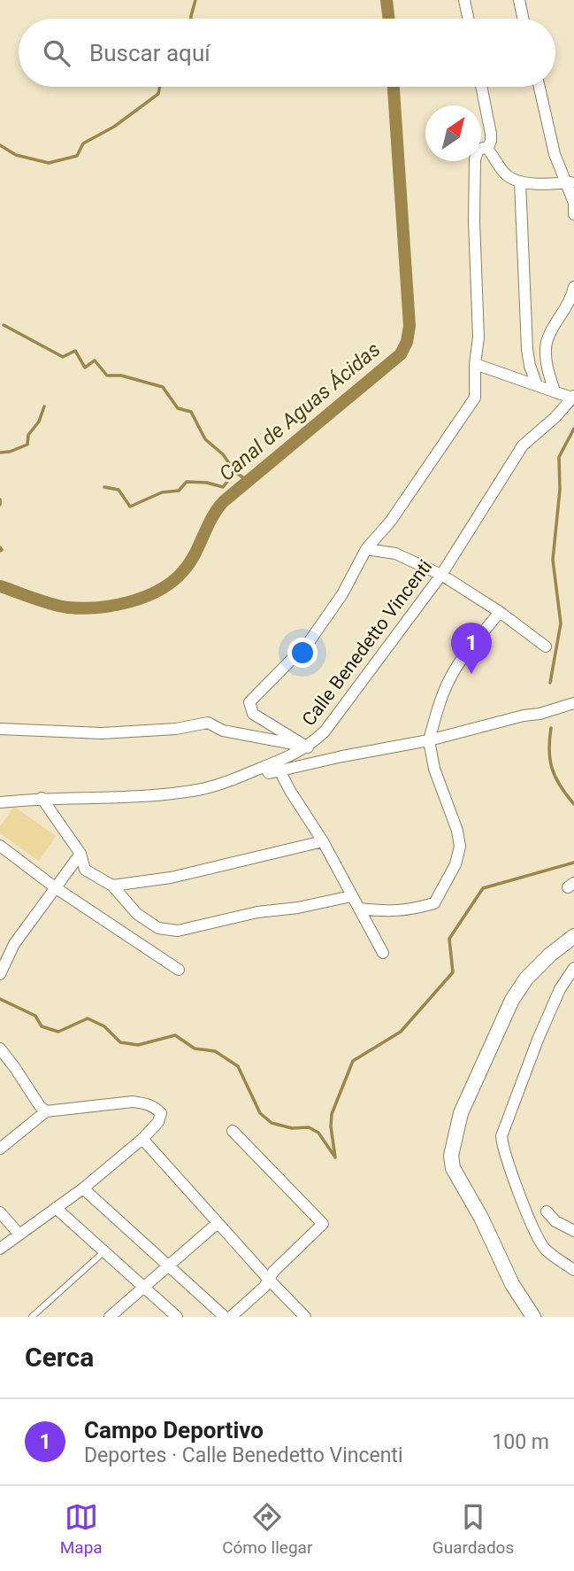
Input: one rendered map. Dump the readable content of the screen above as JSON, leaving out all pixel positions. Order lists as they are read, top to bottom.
{
  "streets": {
    "street": ["Calle Benedetto Vincenti"]
  },
  "water": ["Canal de Aguas Ácidas"],
  "north": "top right",
  "page": {
    "search": "Buscar aquí",
    "pins": "1",
    "heading": "Cerca",
    "list": [
      {
        "mark": "1",
        "name": "Campo Deportivo",
        "note": "Deportes · Calle Benedetto Vincenti",
        "value": "100 m"
      }
    ],
    "nav": ["Mapa", "Cómo llegar", "Guardados"]
  }
}
